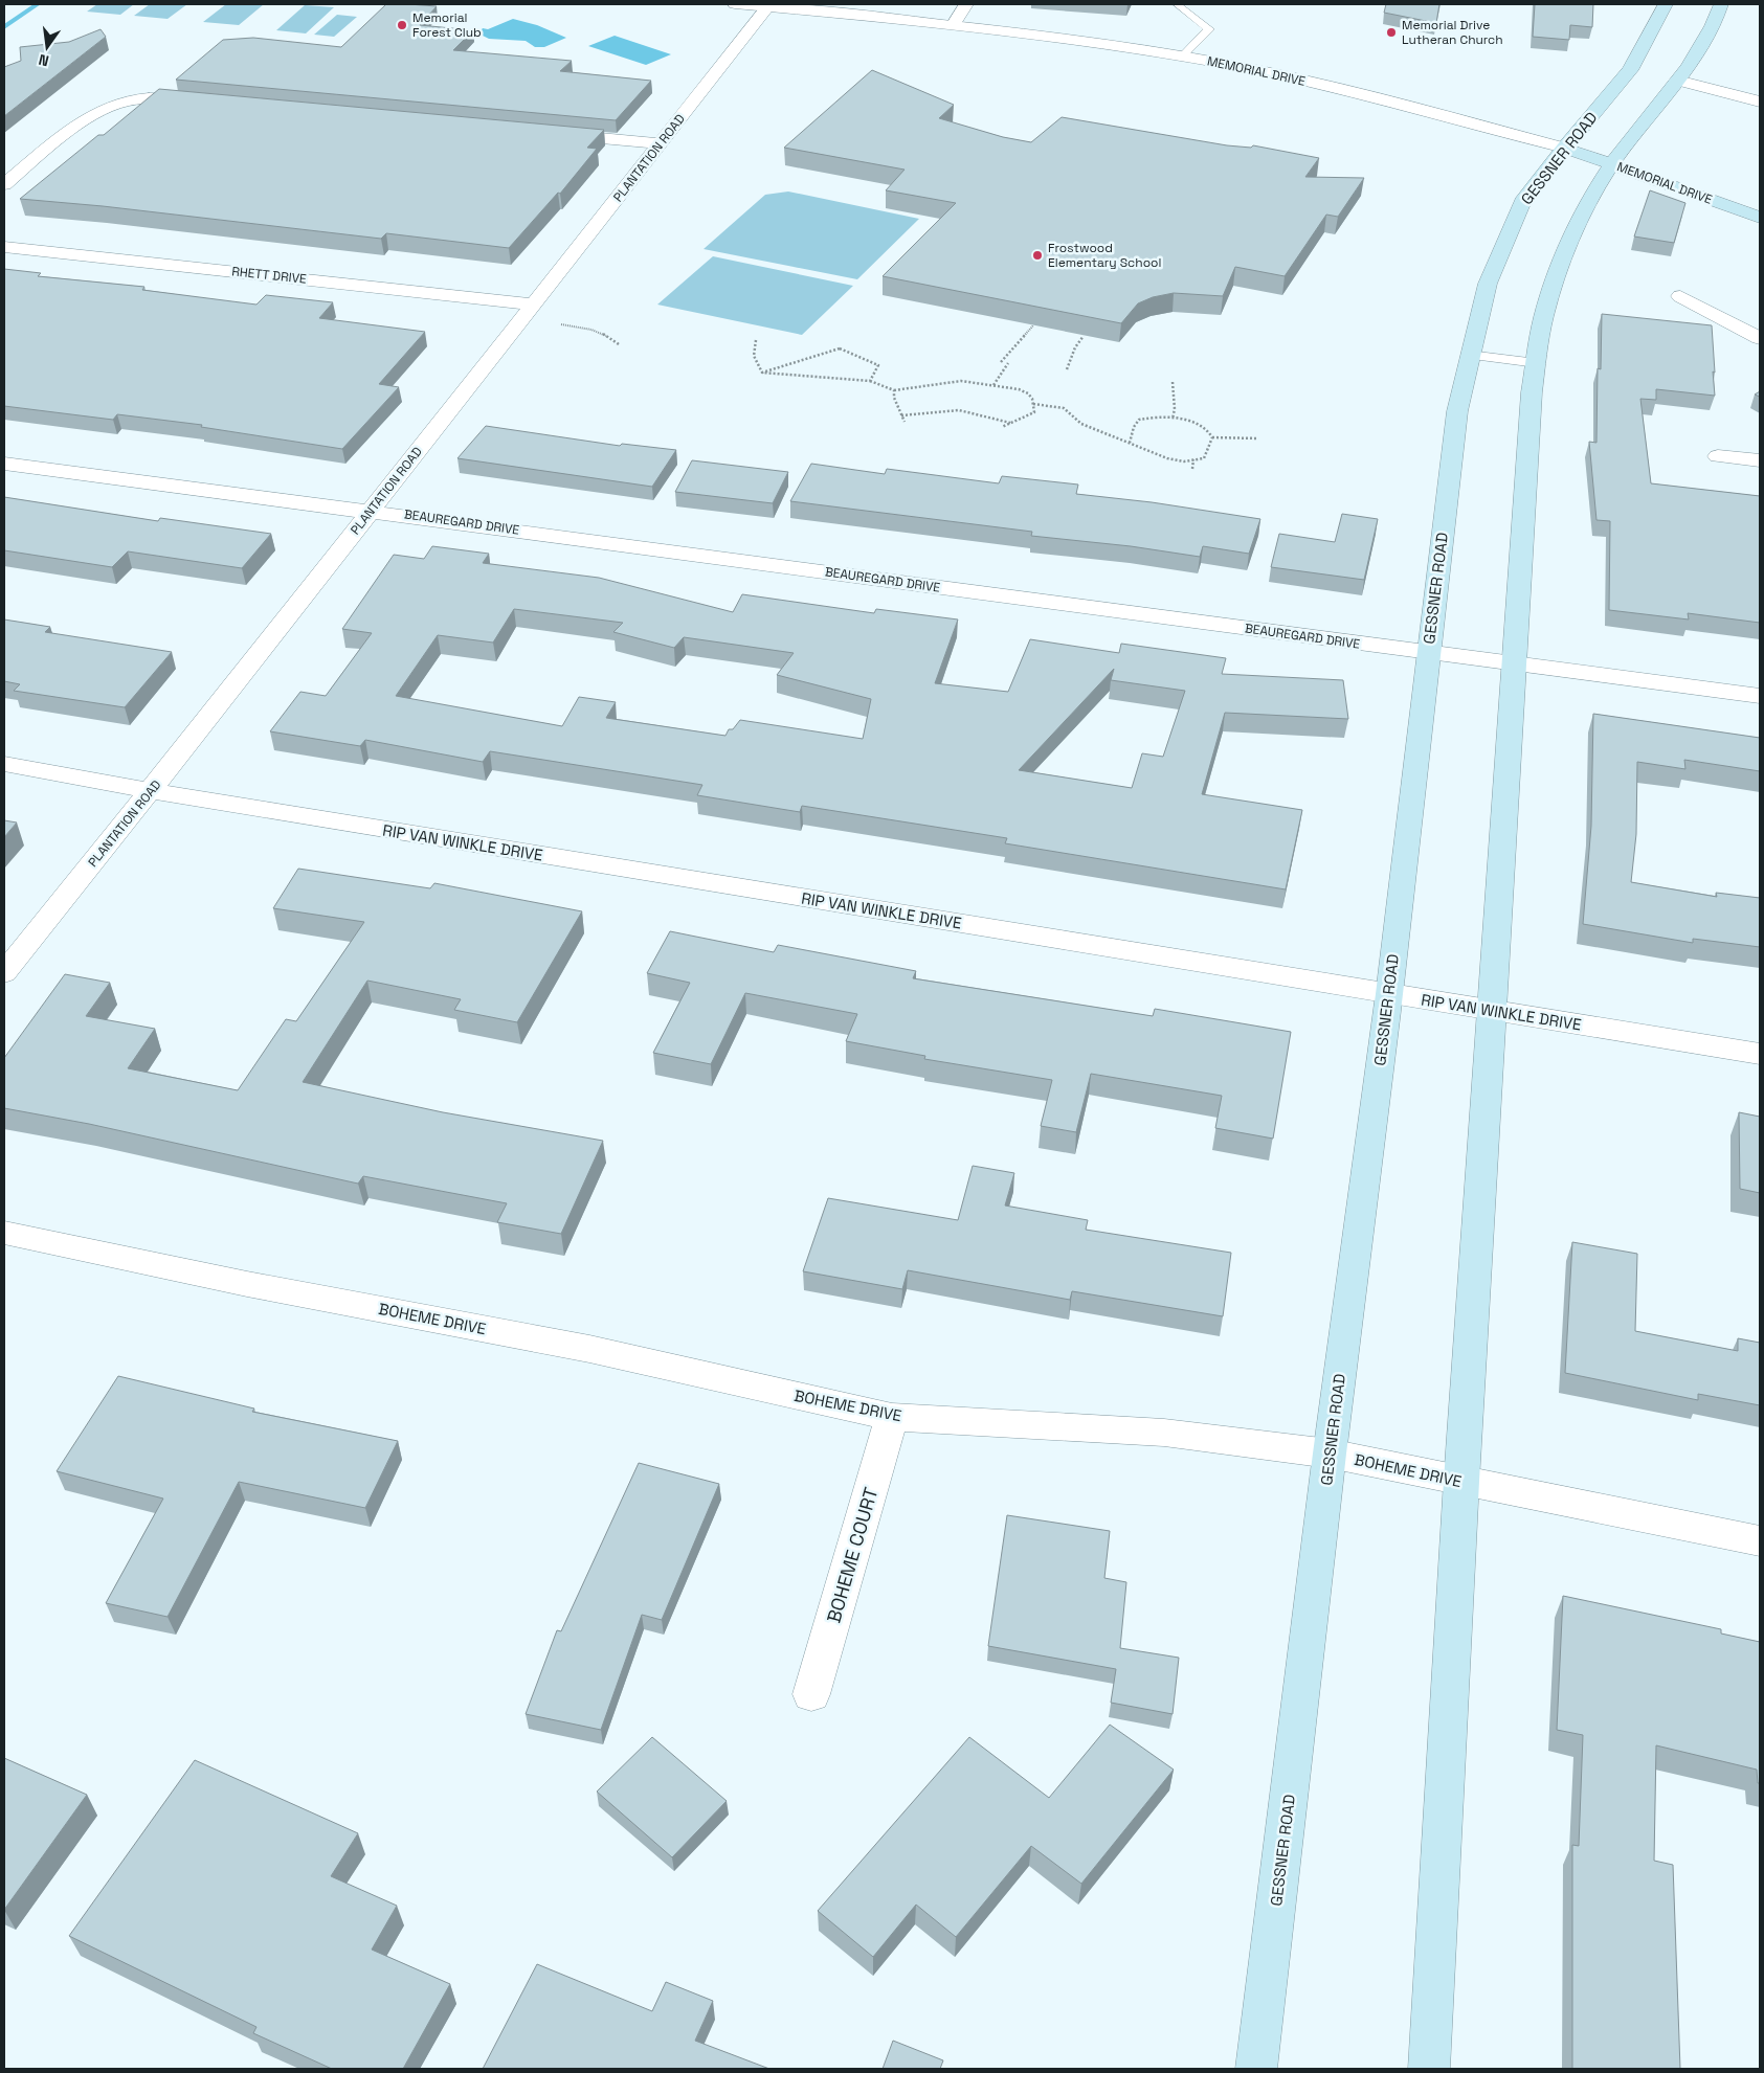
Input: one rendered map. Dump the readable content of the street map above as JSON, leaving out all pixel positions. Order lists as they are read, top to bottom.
{
  "streets": {
    "main road": ["MEMORIAL DRIVE", "GESSNER ROAD"],
    "street": [
      "PLANTATION ROAD",
      "RHETT DRIVE",
      "BEAUREGARD DRIVE",
      "RIP VAN WINKLE DRIVE",
      "BOHEME DRIVE",
      "BOHEME COURT"
    ]
  },
  "crossings": [
    ["MEMORIAL DRIVE", "PLANTATION ROAD"],
    ["MEMORIAL DRIVE", "GESSNER ROAD"],
    ["PLANTATION ROAD", "RHETT DRIVE"],
    ["PLANTATION ROAD", "BEAUREGARD DRIVE"],
    ["PLANTATION ROAD", "RIP VAN WINKLE DRIVE"],
    ["GESSNER ROAD", "BEAUREGARD DRIVE"],
    ["GESSNER ROAD", "RIP VAN WINKLE DRIVE"],
    ["GESSNER ROAD", "BOHEME DRIVE"],
    ["BOHEME DRIVE", "BOHEME COURT"]
  ],
  "places": ["Memorial Forest Club", "Memorial Drive Lutheran Church", "Frostwood Elementary School"],
  "north": "bottom"
}
